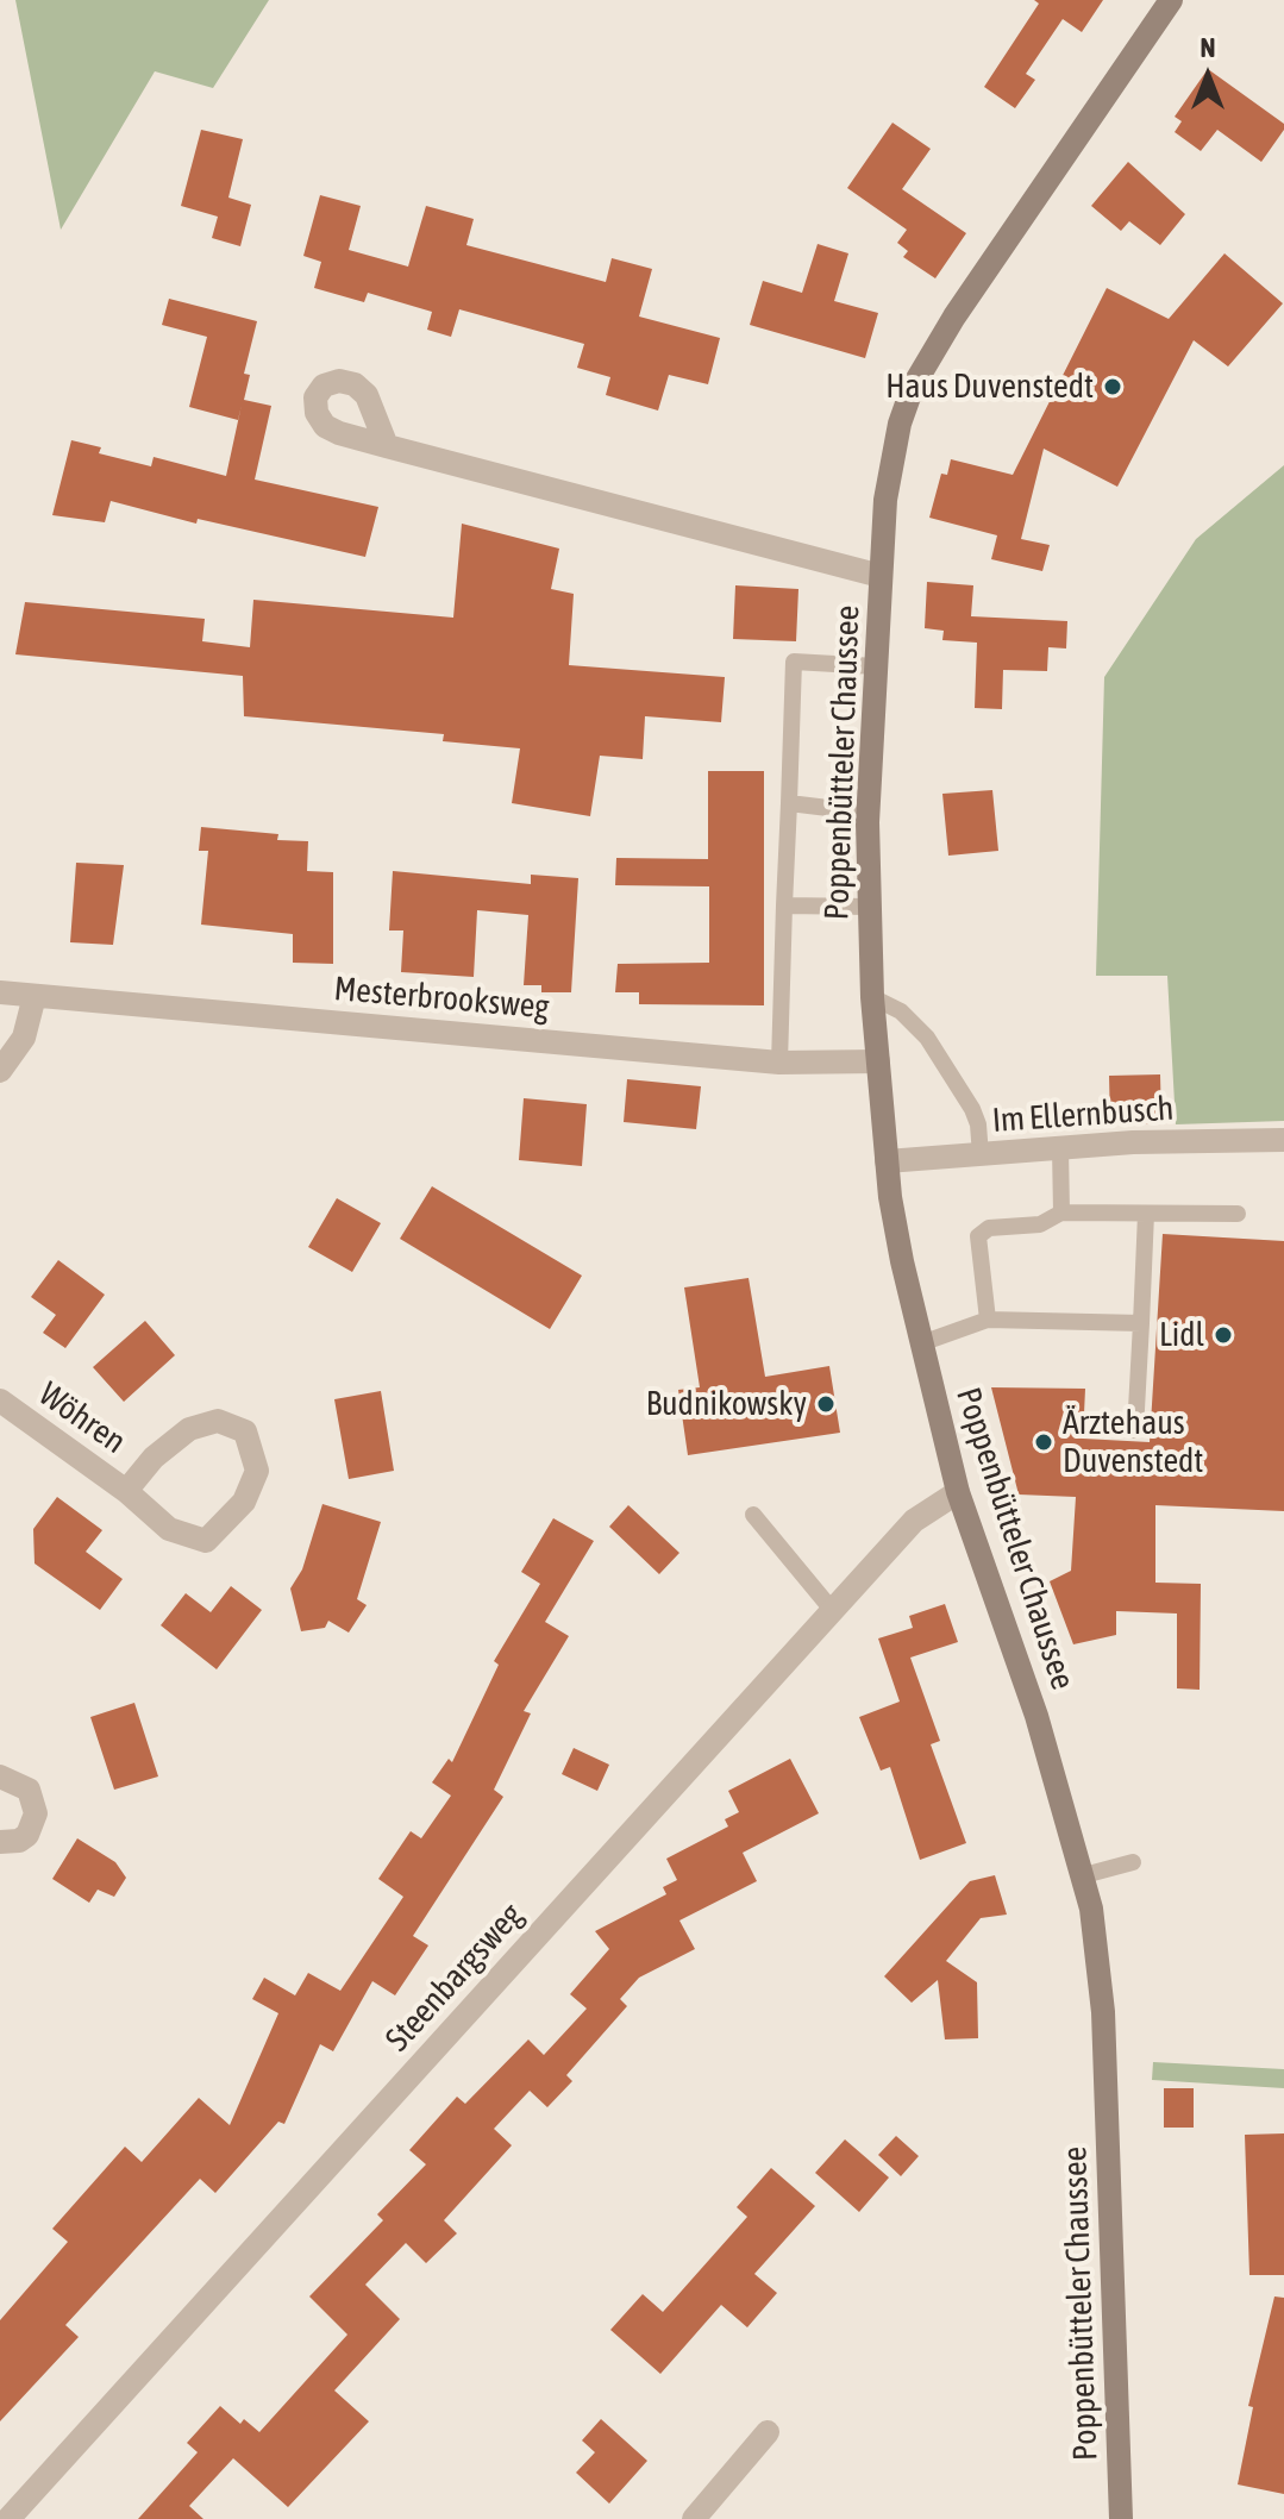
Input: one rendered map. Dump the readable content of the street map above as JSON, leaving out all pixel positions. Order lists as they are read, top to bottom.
{
  "streets": {
    "main road": ["Poppenbütteler Chaussee"],
    "street": [
      "Mesterbrooksweg",
      "Im Ellernbusch",
      "Wöhren",
      "Steenbargsweg"
    ]
  },
  "crossings": [
    ["Poppenbütteler Chaussee", "Mesterbrooksweg"],
    ["Poppenbütteler Chaussee", "Im Ellernbusch"],
    ["Poppenbütteler Chaussee", "Steenbargsweg"]
  ],
  "places": [
    "Haus Duvenstedt",
    "Lidl",
    "Budnikowsky",
    "Ärztehaus Duvenstedt"
  ],
  "north": "top"
}
